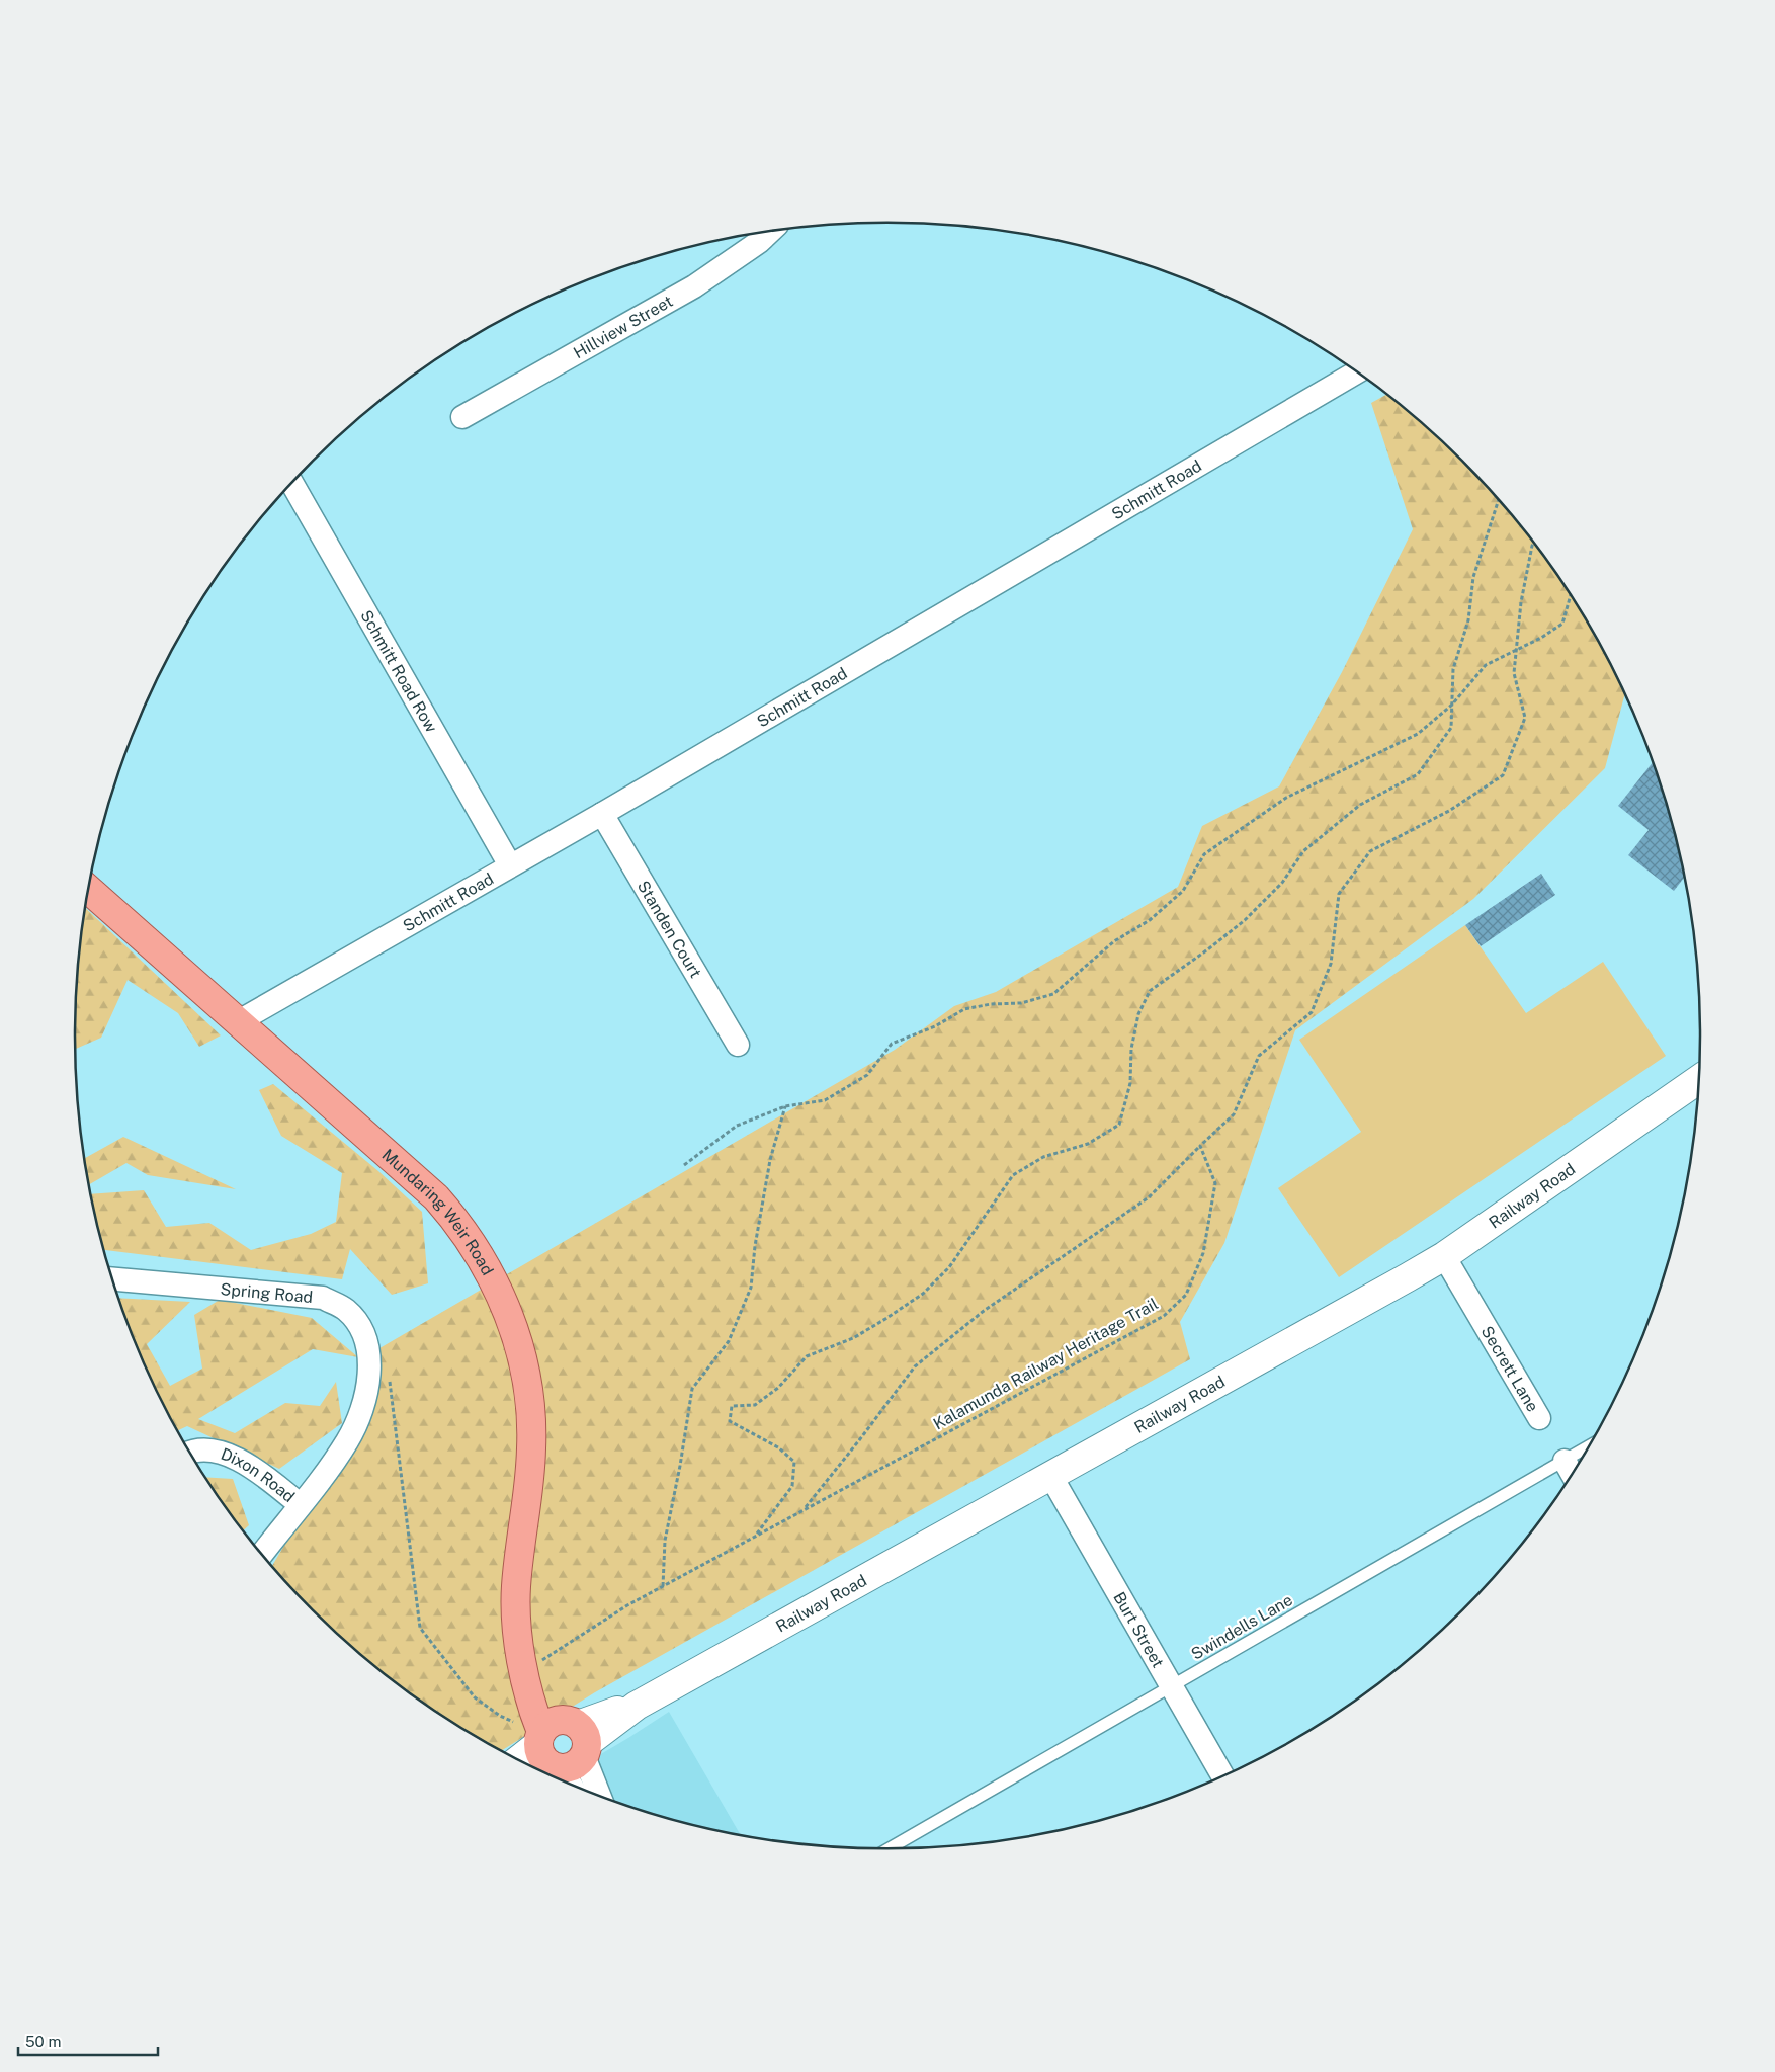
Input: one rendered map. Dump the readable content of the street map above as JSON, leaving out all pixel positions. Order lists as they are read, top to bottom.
{
  "streets": {
    "main road": ["Mundaring Weir Road"],
    "street": [
      "Hillview Street",
      "Schmitt Road",
      "Schmitt Road Row",
      "Standen Court",
      "Railway Road",
      "Spring Road",
      "Secrett Lane",
      "Dixon Road",
      "Burt Street"
    ],
    "lane": ["Swindells Lane"],
    "path": ["Kalamunda Railway Heritage Trail"]
  },
  "crossings": [
    ["Schmitt Road", "Schmitt Road Row"],
    ["Schmitt Road", "Standen Court"],
    ["Schmitt Road", "Mundaring Weir Road"],
    ["Railway Road", "Mundaring Weir Road"],
    ["Railway Road", "Secrett Lane"],
    ["Railway Road", "Burt Street"],
    ["Mundaring Weir Road", "Kalamunda Railway Heritage Trail"],
    ["Spring Road", "Dixon Road"],
    ["Swindells Lane", "Burt Street"]
  ],
  "scale_bar": "50 m"
}
